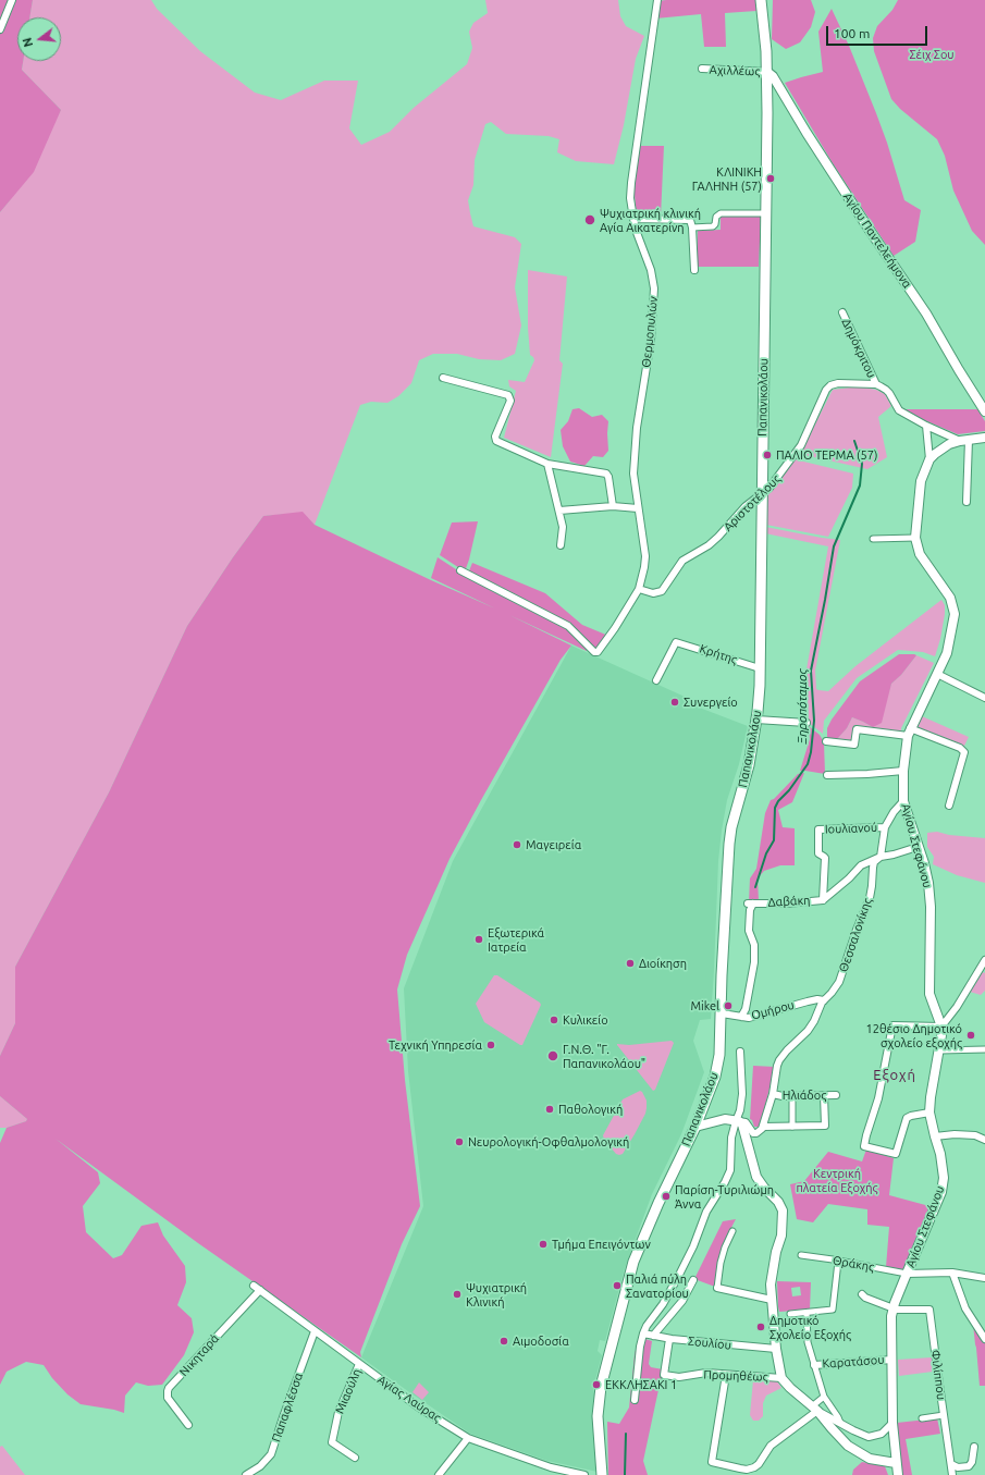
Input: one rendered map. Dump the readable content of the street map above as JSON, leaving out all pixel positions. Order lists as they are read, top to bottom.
{
  "streets": {
    "main road": ["Παπανικολάου"],
    "street": [
      "Αχιλλέως",
      "Αγίου Παντελεήμονα",
      "Θερμοπυλών",
      "Δημόκριτου",
      "Αριστοτέλους",
      "Κρήτης",
      "Ιουλιανού",
      "Αγίου Στεφάνου",
      "Δαβάκη",
      "Θεσσαλονίκης",
      "Ομήρου",
      "Ηλιάδος",
      "Θράκης",
      "Σουλίου",
      "Νικηταρά",
      "Καρατάσου",
      "Φιλίππου",
      "Προμηθέως",
      "Μιαούλη",
      "Αγίας Λαύρας",
      "Παπαφλέσσα"
    ]
  },
  "crossings": [
    ["Αχιλλέως", "Αγίου Παντελεήμονα"],
    ["Αχιλλέως", "Παπανικολάου"],
    ["Αγίου Παντελεήμονα", "Παπανικολάου"],
    ["Θερμοπυλών", "Αριστοτέλους"],
    ["Δημόκριτου", "Αριστοτέλους"],
    ["Παπανικολάου", "Αριστοτέλους"],
    ["Παπανικολάου", "Κρήτης"],
    ["Παπανικολάου", "Ομήρου"],
    ["Ιουλιανού", "Δαβάκη"],
    ["Ιουλιανού", "Θεσσαλονίκης"],
    ["Αγίου Στεφάνου", "Δαβάκη"],
    ["Αγίου Στεφάνου", "Θεσσαλονίκης"],
    ["Αγίου Στεφάνου", "Θράκης"],
    ["Αγίου Στεφάνου", "Καρατάσου"],
    ["Αγίου Στεφάνου", "Φιλίππου"],
    ["Δαβάκη", "Θεσσαλονίκης"],
    ["Δαβάκη", "Ομήρου"],
    ["Θεσσαλονίκης", "Ομήρου"],
    ["Θεσσαλονίκης", "Ηλιάδος"],
    ["Σουλίου", "Προμηθέως"],
    ["Νικηταρά", "Αγίας Λαύρας"],
    ["Μιαούλη", "Αγίας Λαύρας"],
    ["Αγίας Λαύρας", "Παπαφλέσσα"]
  ],
  "districts": ["Εξοχή"],
  "water": ["Ξηροπόταμος"],
  "parks": ["Σέιχ Σου", "Κεντρική πλατεία Εξοχής"],
  "places": [
    "ΚΛΙΝΙΚΗ ΓΑΛΗΝΗ (57)",
    "Ψυχιατρική κλινική Αγία Αικατερίνη",
    "ΠΑΛΙΟ ΤΕΡΜΑ (57)",
    "Συνεργείο",
    "Μαγειρεία",
    "Εξωτερικά Ιατρεία",
    "Διοίκηση",
    "Mikel",
    "Κυλικείο",
    "12θέσιο Δημοτικό σχολείο εξοχής",
    "Τεχνική Υπηρεσία",
    "Γ.Ν.Θ. \"Γ. Παπανικολάου\"",
    "Παθολογική",
    "Νευρολογική-Οφθαλμολογική",
    "Παρίση-Τυριλιώμη Άννα",
    "Τμήμα Επειγόντων",
    "Παλιά πύλη Σανατορίου",
    "Ψυχιατρική Κλινική",
    "Δημοτικό Σχολείο Εξοχής",
    "Αιμοδοσία",
    "ΕΚΚΛΗΣΑΚΙ 1"
  ],
  "scale_bar": "100 m",
  "north": "left"
}
